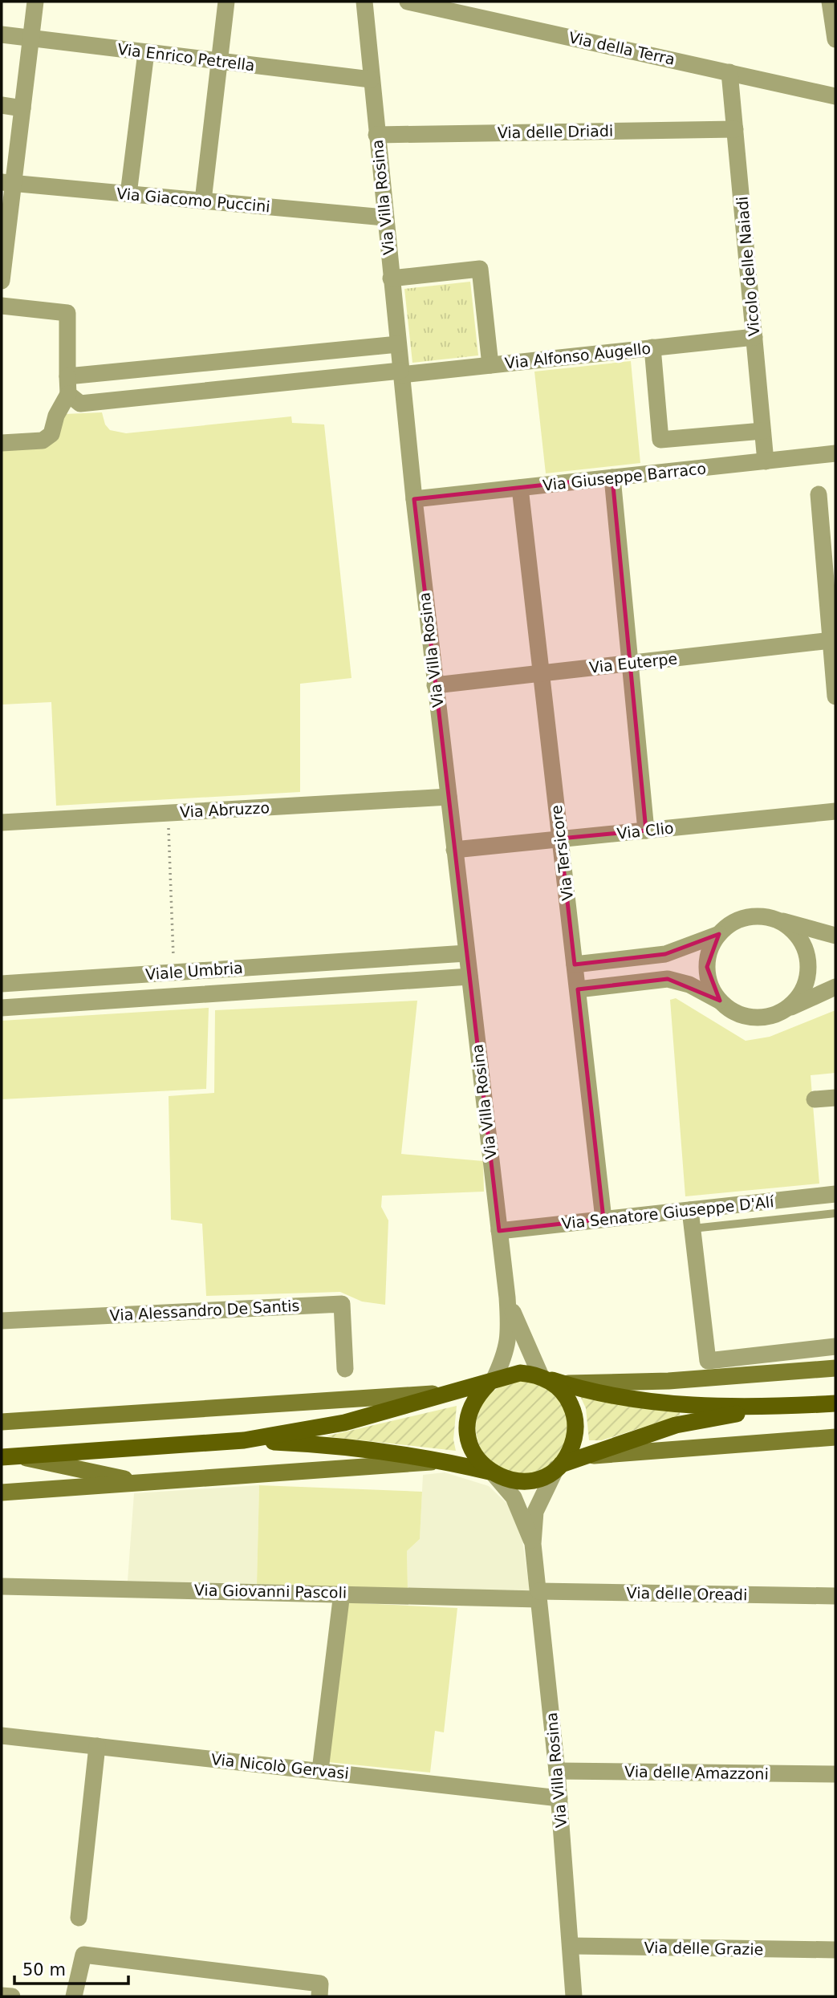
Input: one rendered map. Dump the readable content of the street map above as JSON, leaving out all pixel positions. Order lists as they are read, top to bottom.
{
  "streets": {
    "street": [
      "Via della Terra",
      "Via Enrico Petrella",
      "Via delle Driadi",
      "Via Villa Rosina",
      "Via Giacomo Puccini",
      "Vicolo delle Naiadi",
      "Via Alfonso Augello",
      "Via Giuseppe Barraco",
      "Via Euterpe",
      "Via Abruzzo",
      "Via Clio",
      "Via Tersicore",
      "Viale Umbria",
      "Via Senatore Giuseppe D'Alí",
      "Via Alessandro De Santis",
      "Via Giovanni Pascoli",
      "Via delle Oreadi",
      "Via Nicolò Gervasi",
      "Via delle Amazzoni",
      "Via delle Grazie"
    ]
  },
  "crossings": [
    ["Via della Terra", "Vicolo delle Naiadi"],
    ["Via Enrico Petrella", "Via Villa Rosina"],
    ["Via delle Driadi", "Via Villa Rosina"],
    ["Via delle Driadi", "Vicolo delle Naiadi"],
    ["Via Villa Rosina", "Via Giacomo Puccini"],
    ["Via Villa Rosina", "Via Alfonso Augello"],
    ["Via Villa Rosina", "Via Giuseppe Barraco"],
    ["Via Villa Rosina", "Via Euterpe"],
    ["Via Villa Rosina", "Via Abruzzo"],
    ["Via Villa Rosina", "Via Clio"],
    ["Via Villa Rosina", "Viale Umbria"],
    ["Via Villa Rosina", "Via Senatore Giuseppe D'Alí"],
    ["Via Villa Rosina", "Via Giovanni Pascoli"],
    ["Via Villa Rosina", "Via delle Oreadi"],
    ["Via Villa Rosina", "Via Nicolò Gervasi"],
    ["Via Villa Rosina", "Via delle Amazzoni"],
    ["Via Villa Rosina", "Via delle Grazie"],
    ["Vicolo delle Naiadi", "Via Alfonso Augello"],
    ["Vicolo delle Naiadi", "Via Giuseppe Barraco"],
    ["Via Giuseppe Barraco", "Via Tersicore"],
    ["Via Euterpe", "Via Tersicore"],
    ["Via Clio", "Via Tersicore"],
    ["Via Tersicore", "Via Senatore Giuseppe D'Alí"],
    ["Via Giovanni Pascoli", "Via delle Oreadi"]
  ],
  "scale_bar": "50 m"
}
